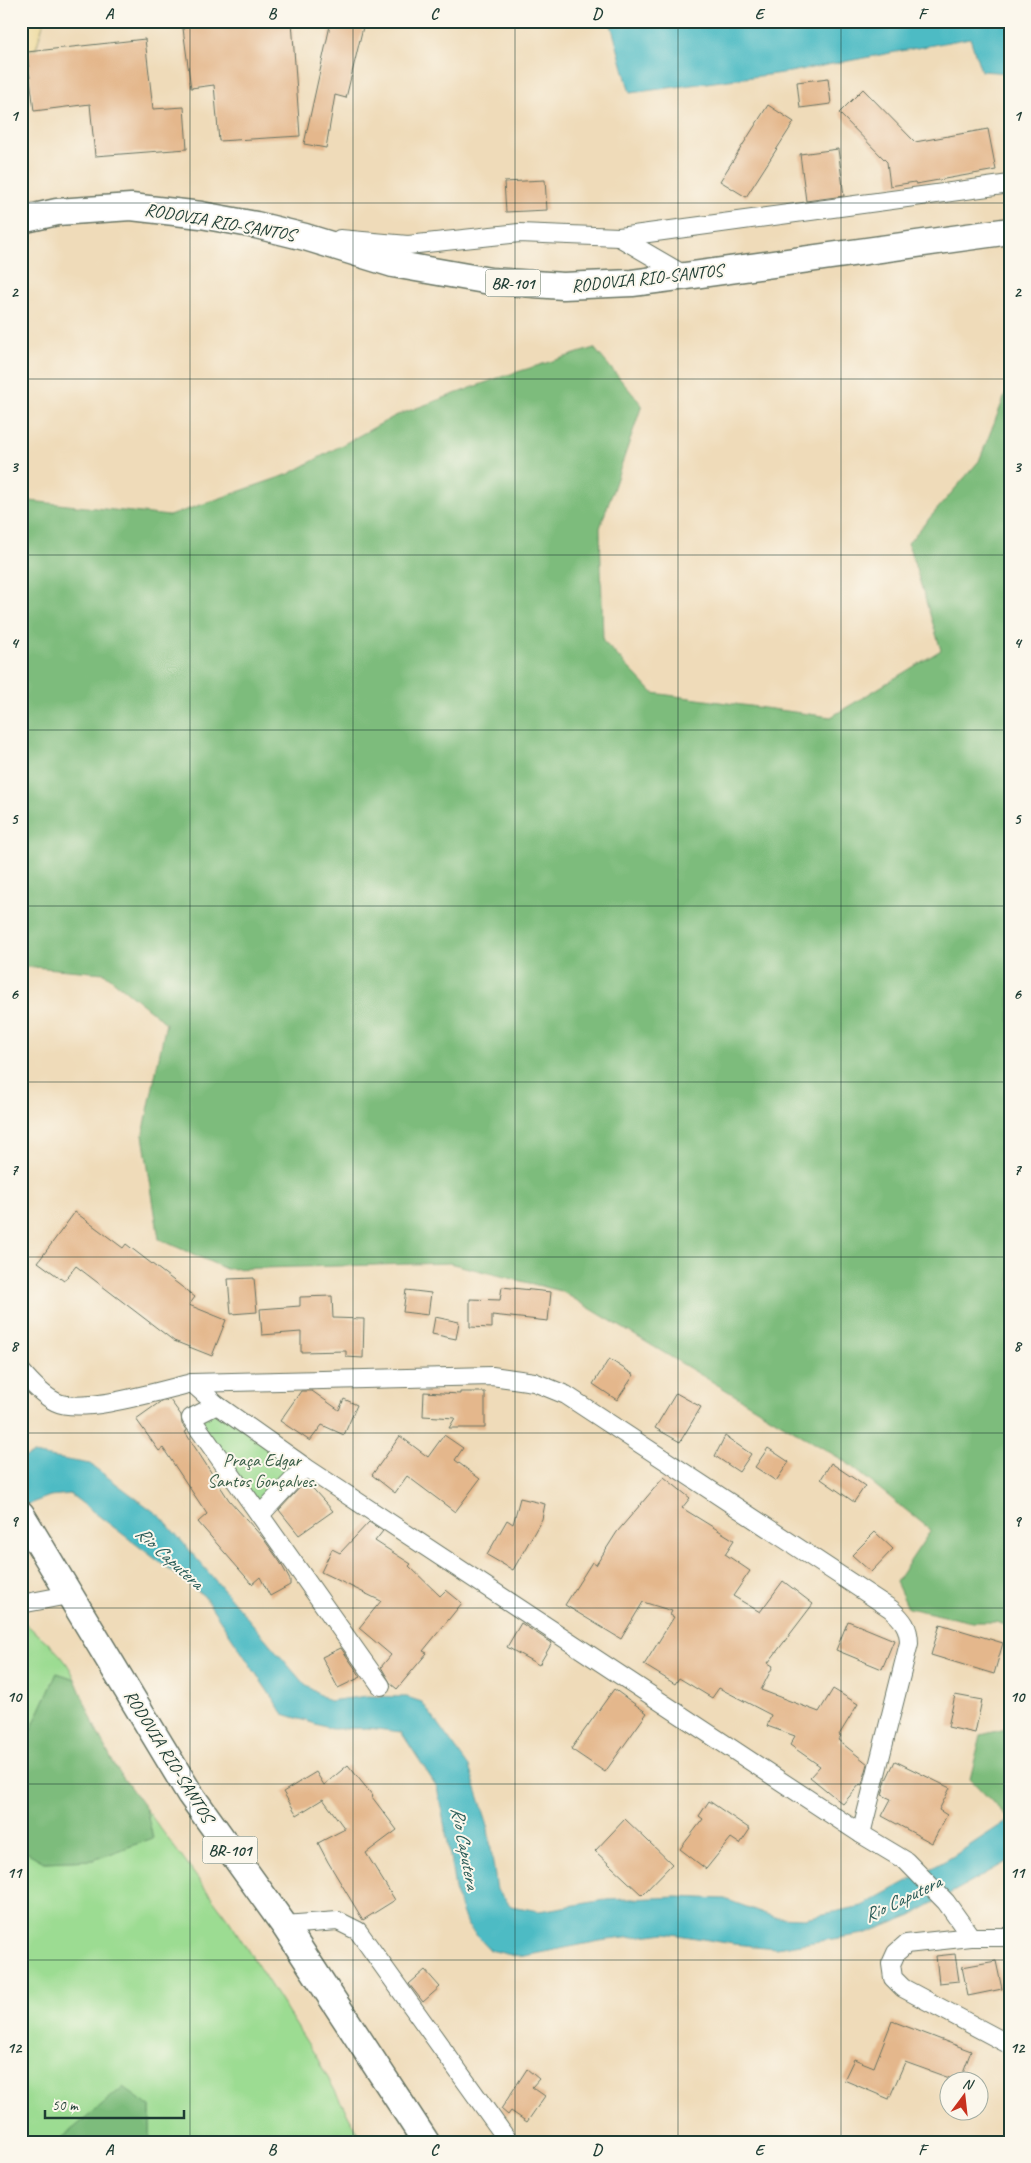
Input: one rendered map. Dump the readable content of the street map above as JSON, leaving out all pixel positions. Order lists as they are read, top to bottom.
{
  "streets": {
    "highway": ["RODOVIA RIO-SANTOS", "BR-101"]
  },
  "water": ["Rio Caputera"],
  "parks": ["Praça Edgar Santos Gonçalves."],
  "scale_bar": "50 m",
  "north": "top",
  "grid": {
    "columns": [
      "A",
      "B",
      "C",
      "D",
      "E",
      "F"
    ],
    "rows": [
      "1",
      "2",
      "3",
      "4",
      "5",
      "6",
      "7",
      "8",
      "9",
      "10",
      "11",
      "12"
    ]
  }
}
